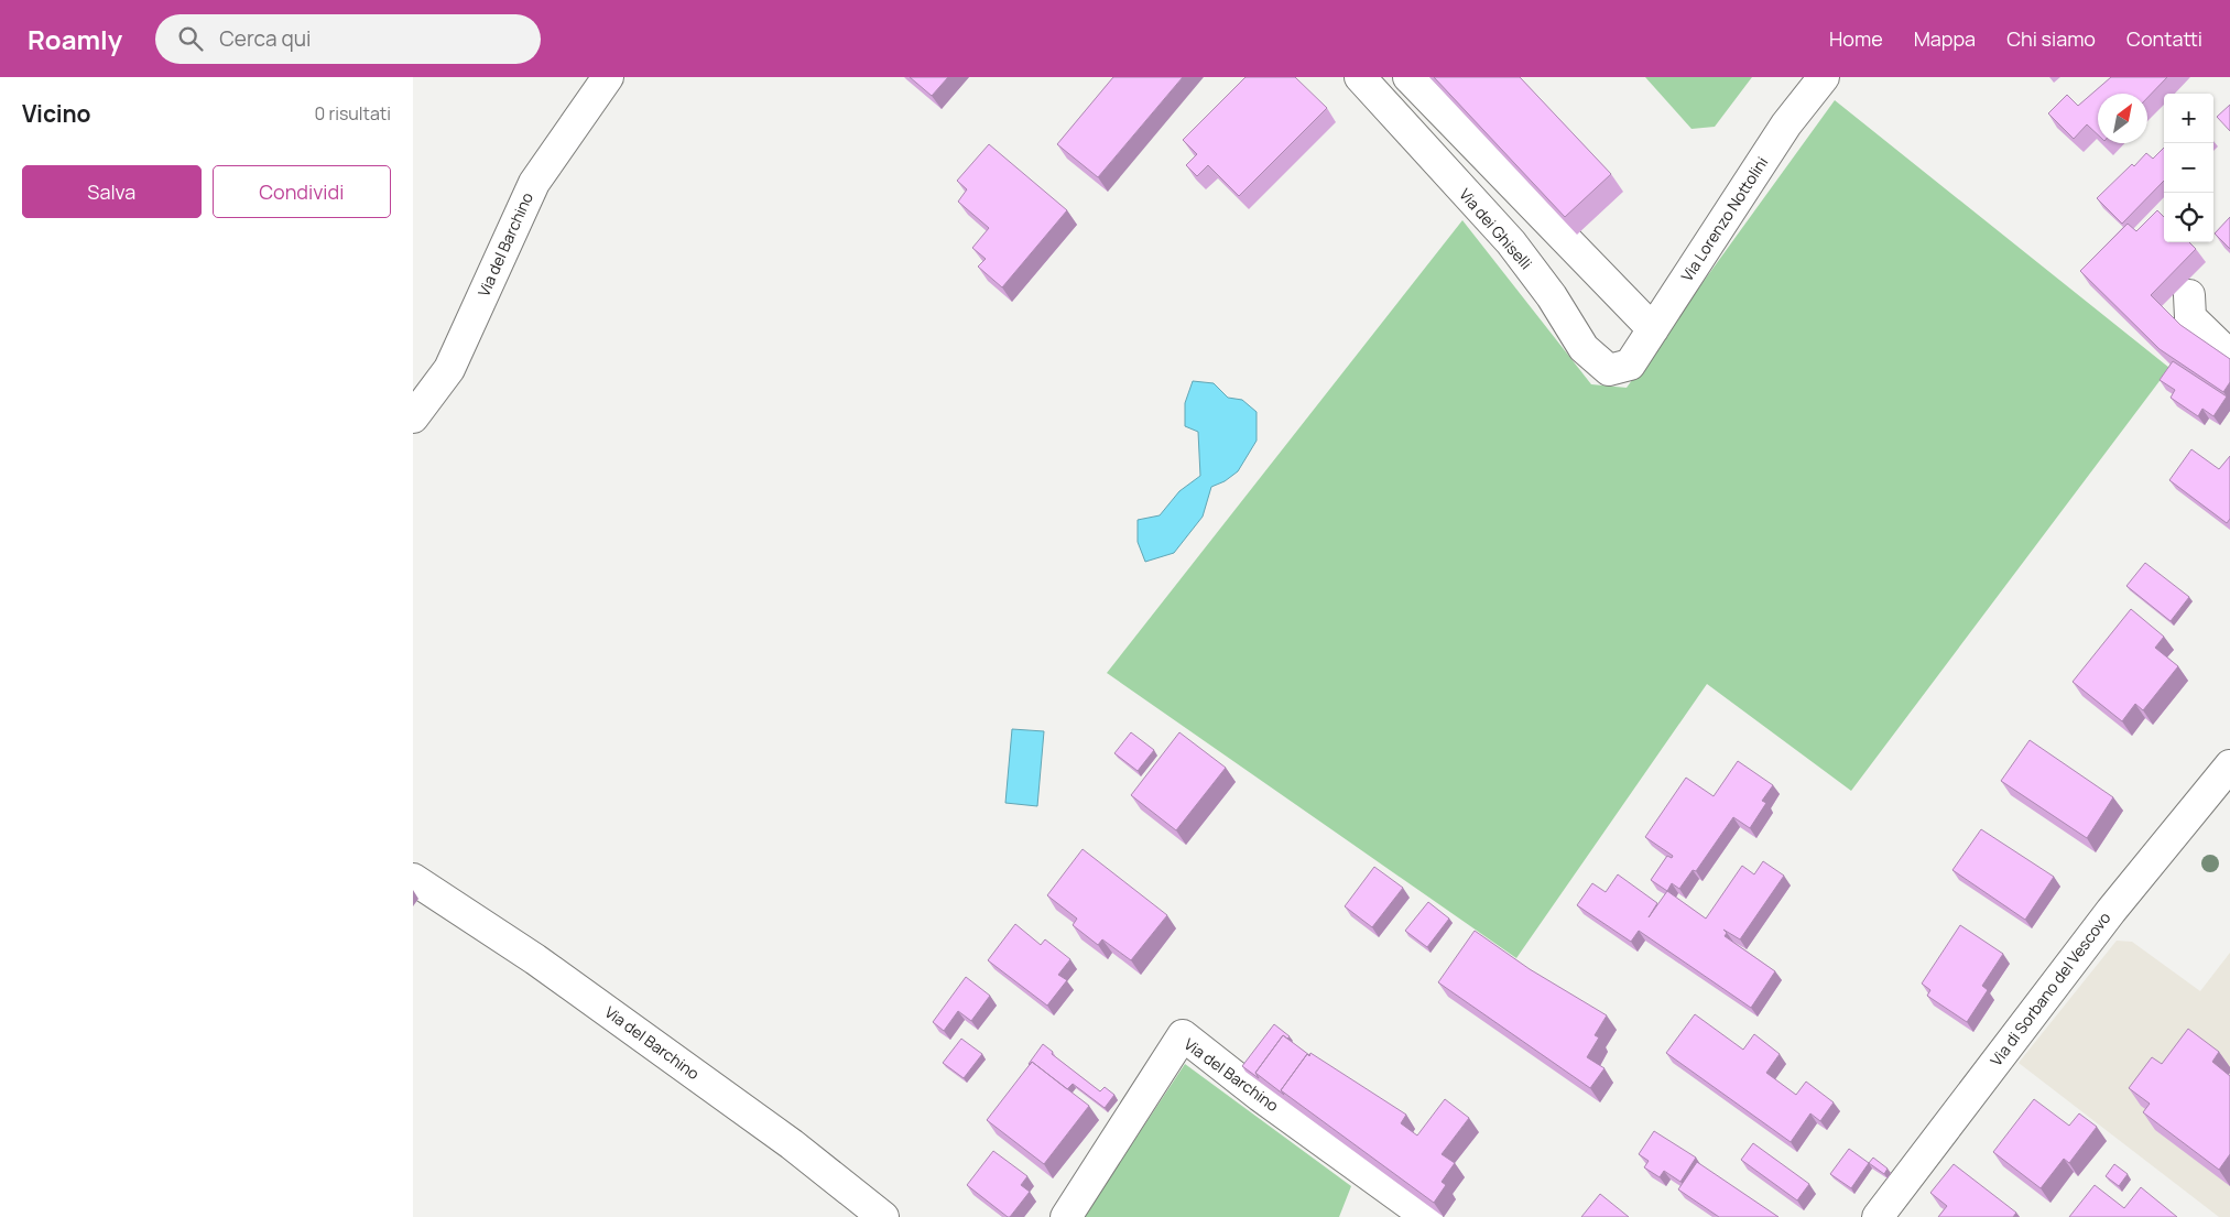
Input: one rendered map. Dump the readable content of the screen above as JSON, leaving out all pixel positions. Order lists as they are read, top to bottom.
{
  "streets": {
    "street": [
      "Via Lorenzo Nottolini",
      "Via dei Ghiselli",
      "Via del Barchino",
      "Via di Sorbano del Vescovo"
    ]
  },
  "crossings": [
    ["Via Lorenzo Nottolini", "Via dei Ghiselli"]
  ],
  "north": "top right",
  "page": {
    "header": "Roamly",
    "search": "Cerca qui",
    "nav": [
      "Home",
      "Mappa",
      "Chi siamo",
      "Contatti"
    ],
    "heading": ["Vicino", "0 risultati"],
    "map_buttons": ["+", "−"],
    "buttons": ["Salva", "Condividi"]
  }
}
